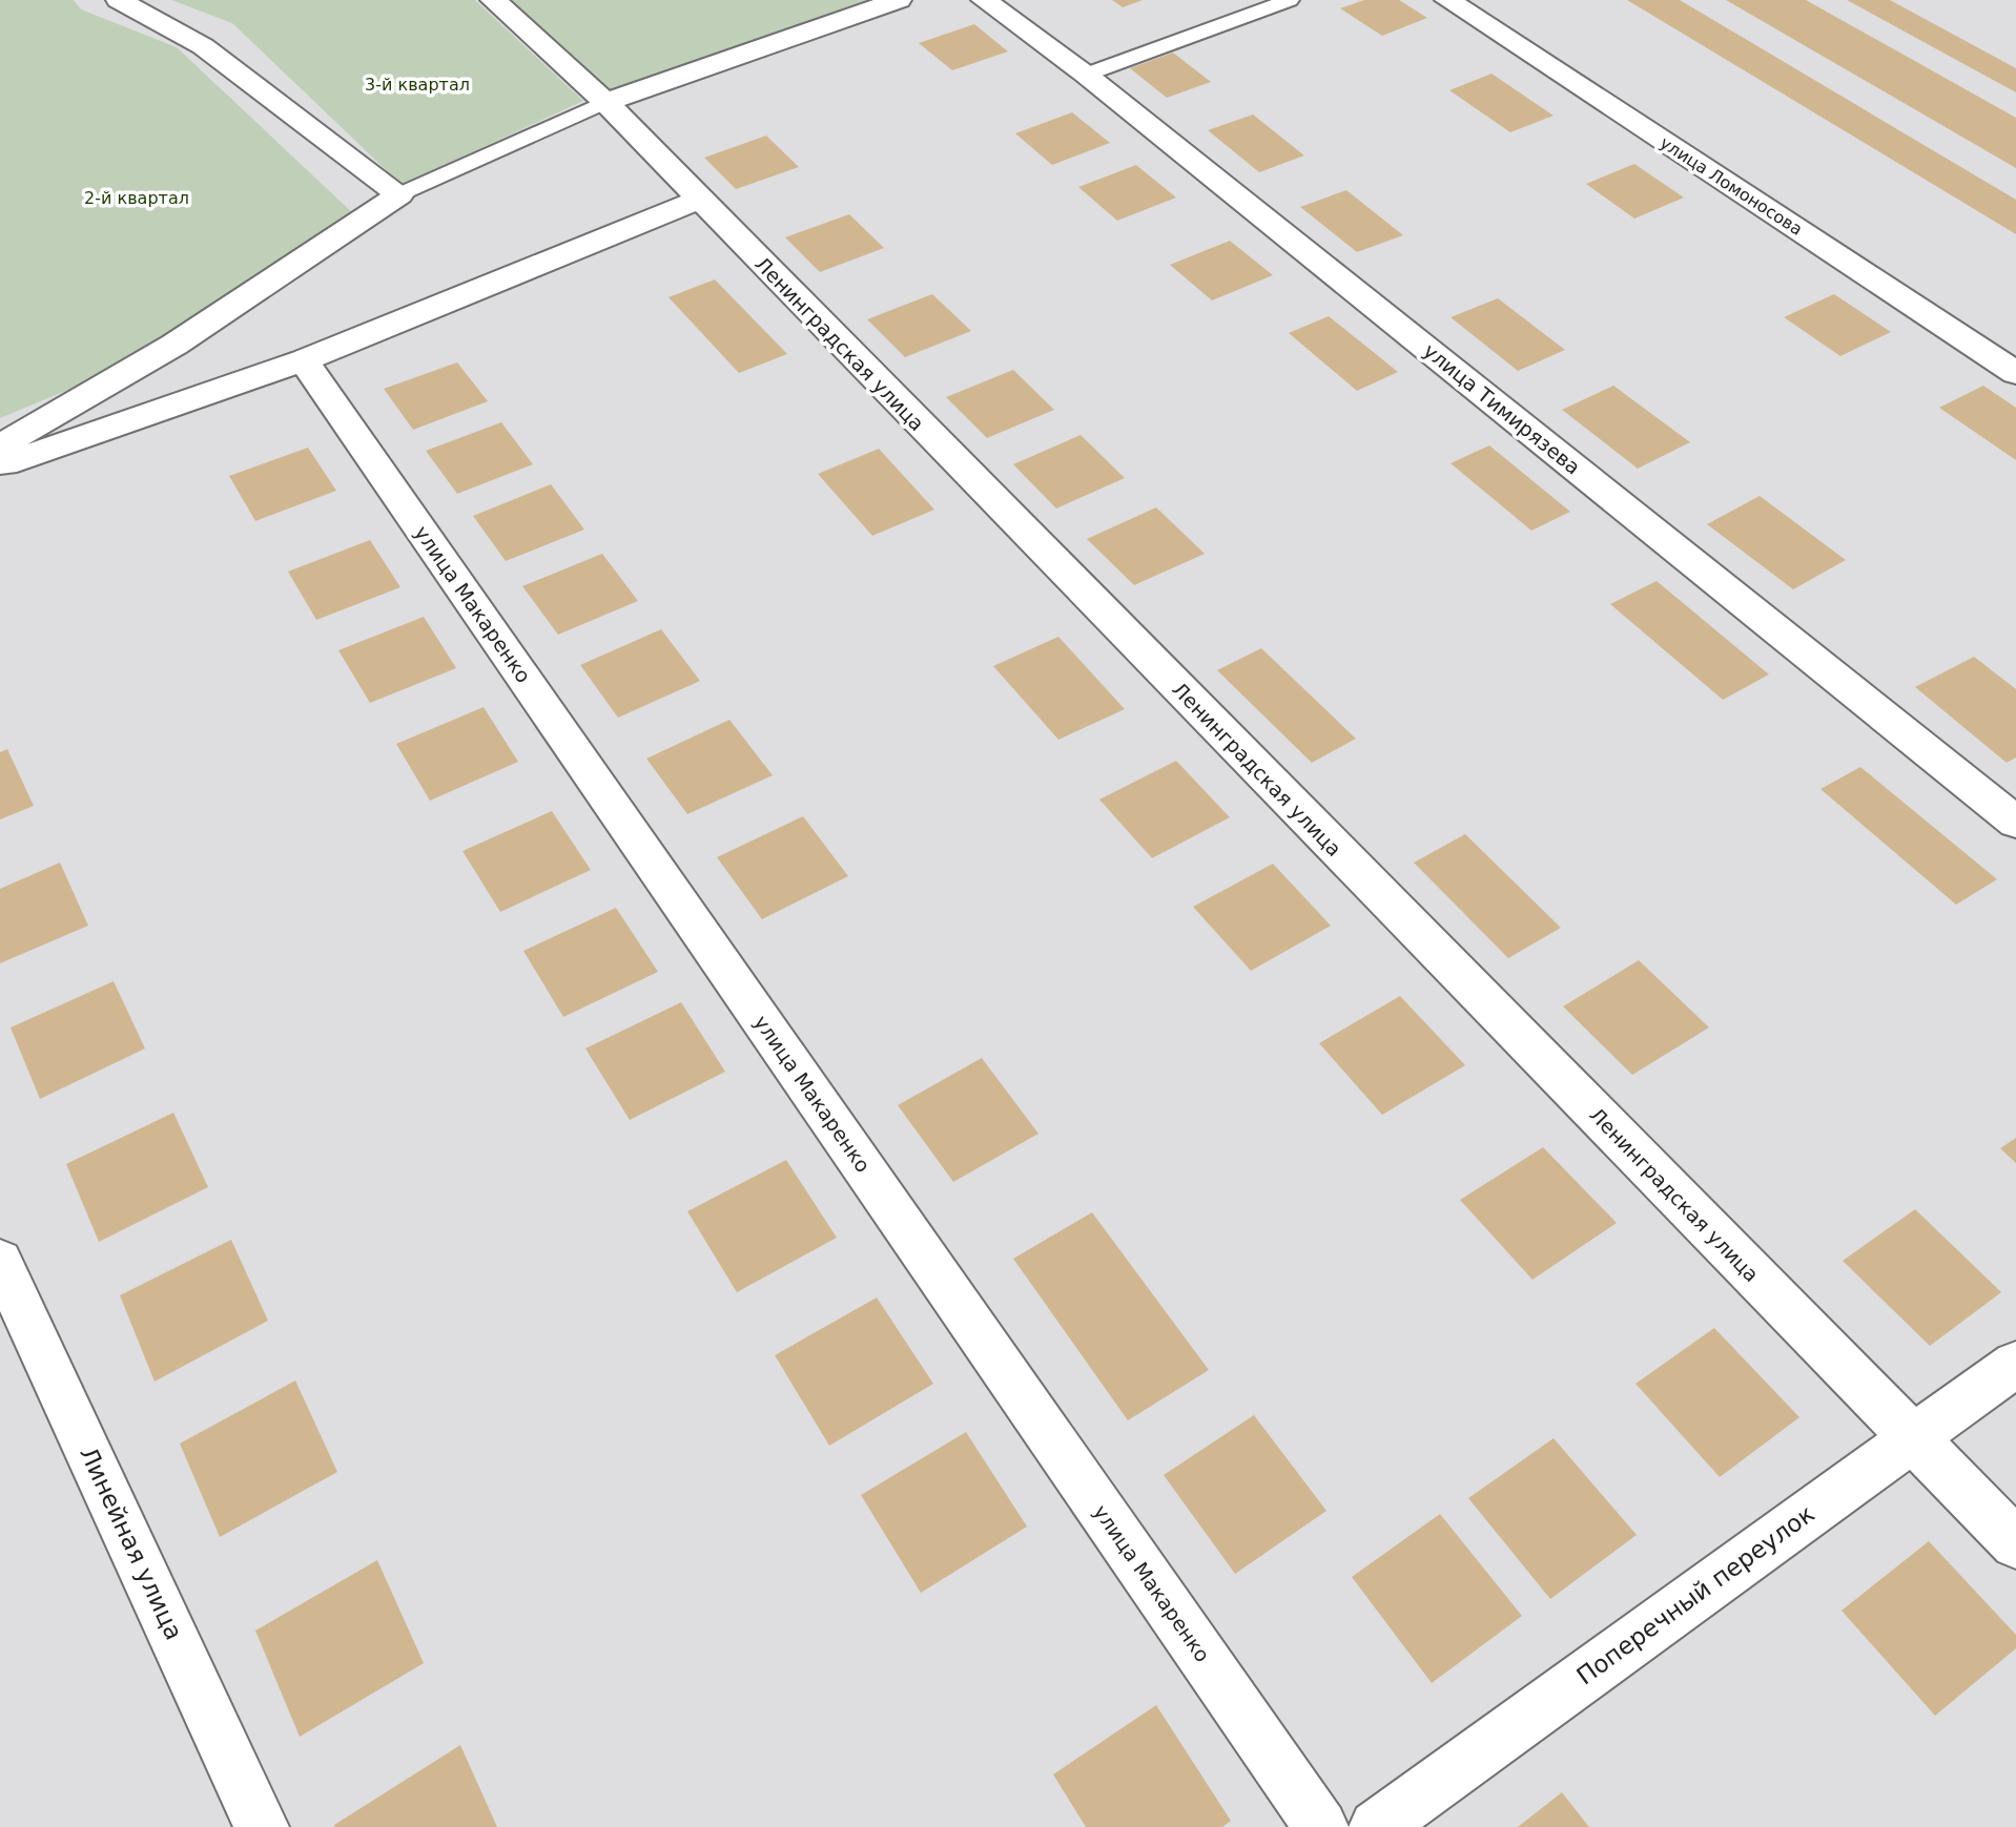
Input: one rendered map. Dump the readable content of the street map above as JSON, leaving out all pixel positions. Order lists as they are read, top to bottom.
{
  "streets": {
    "street": [
      "улица Ломоносова",
      "Ленинградская улица",
      "улица Тимирязева",
      "улица Макаренко",
      "Линейная улица",
      "Поперечный переулок"
    ]
  },
  "crossings": [
    ["Ленинградская улица", "Поперечный переулок"]
  ],
  "parks": ["3-й квартал", "2-й квартал"]
}
